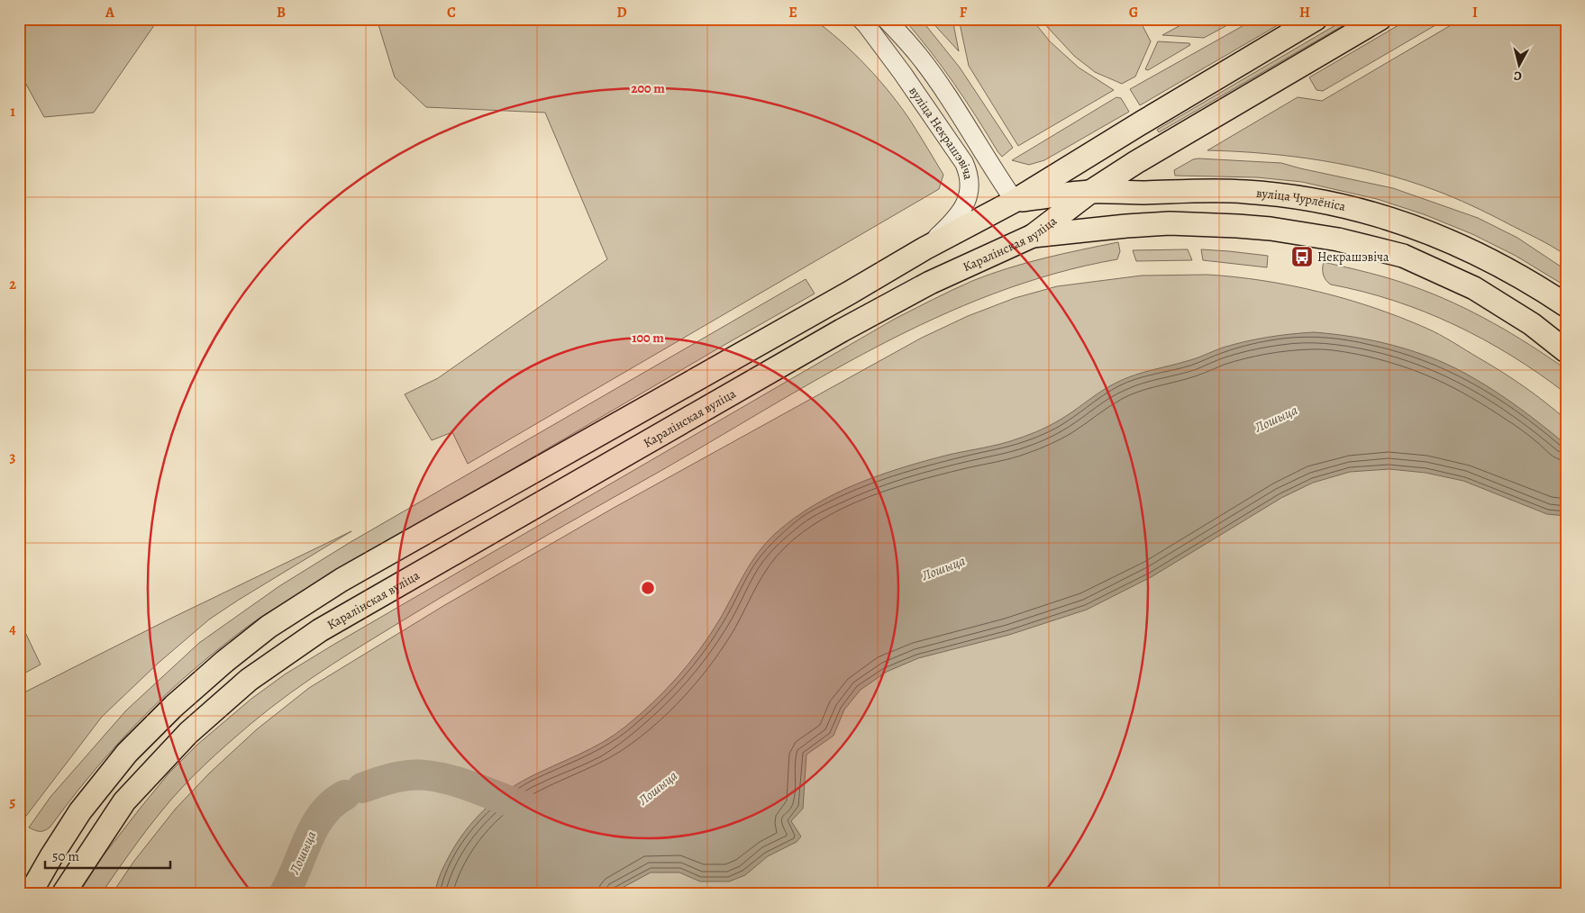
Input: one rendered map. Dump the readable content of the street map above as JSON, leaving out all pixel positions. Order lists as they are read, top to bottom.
{
  "streets": {
    "main road": ["вуліца Чурлёніса", "Каралінская вуліца"],
    "street": ["вуліца Некрашэвіча"]
  },
  "crossings": [
    ["вуліца Некрашэвіча", "вуліца Чурлёніса"],
    ["вуліца Чурлёніса", "Каралінская вуліца"]
  ],
  "water": ["Лошыца"],
  "places": {
    "bus stop": ["Некрашэвіча"]
  },
  "scale_bar": "50 m",
  "north": "bottom",
  "grid": {
    "columns": [
      "A",
      "B",
      "C",
      "D",
      "E",
      "F",
      "G",
      "H",
      "I"
    ],
    "rows": [
      "1",
      "2",
      "3",
      "4",
      "5"
    ]
  },
  "rings": ["200 m", "100 m"]
}
